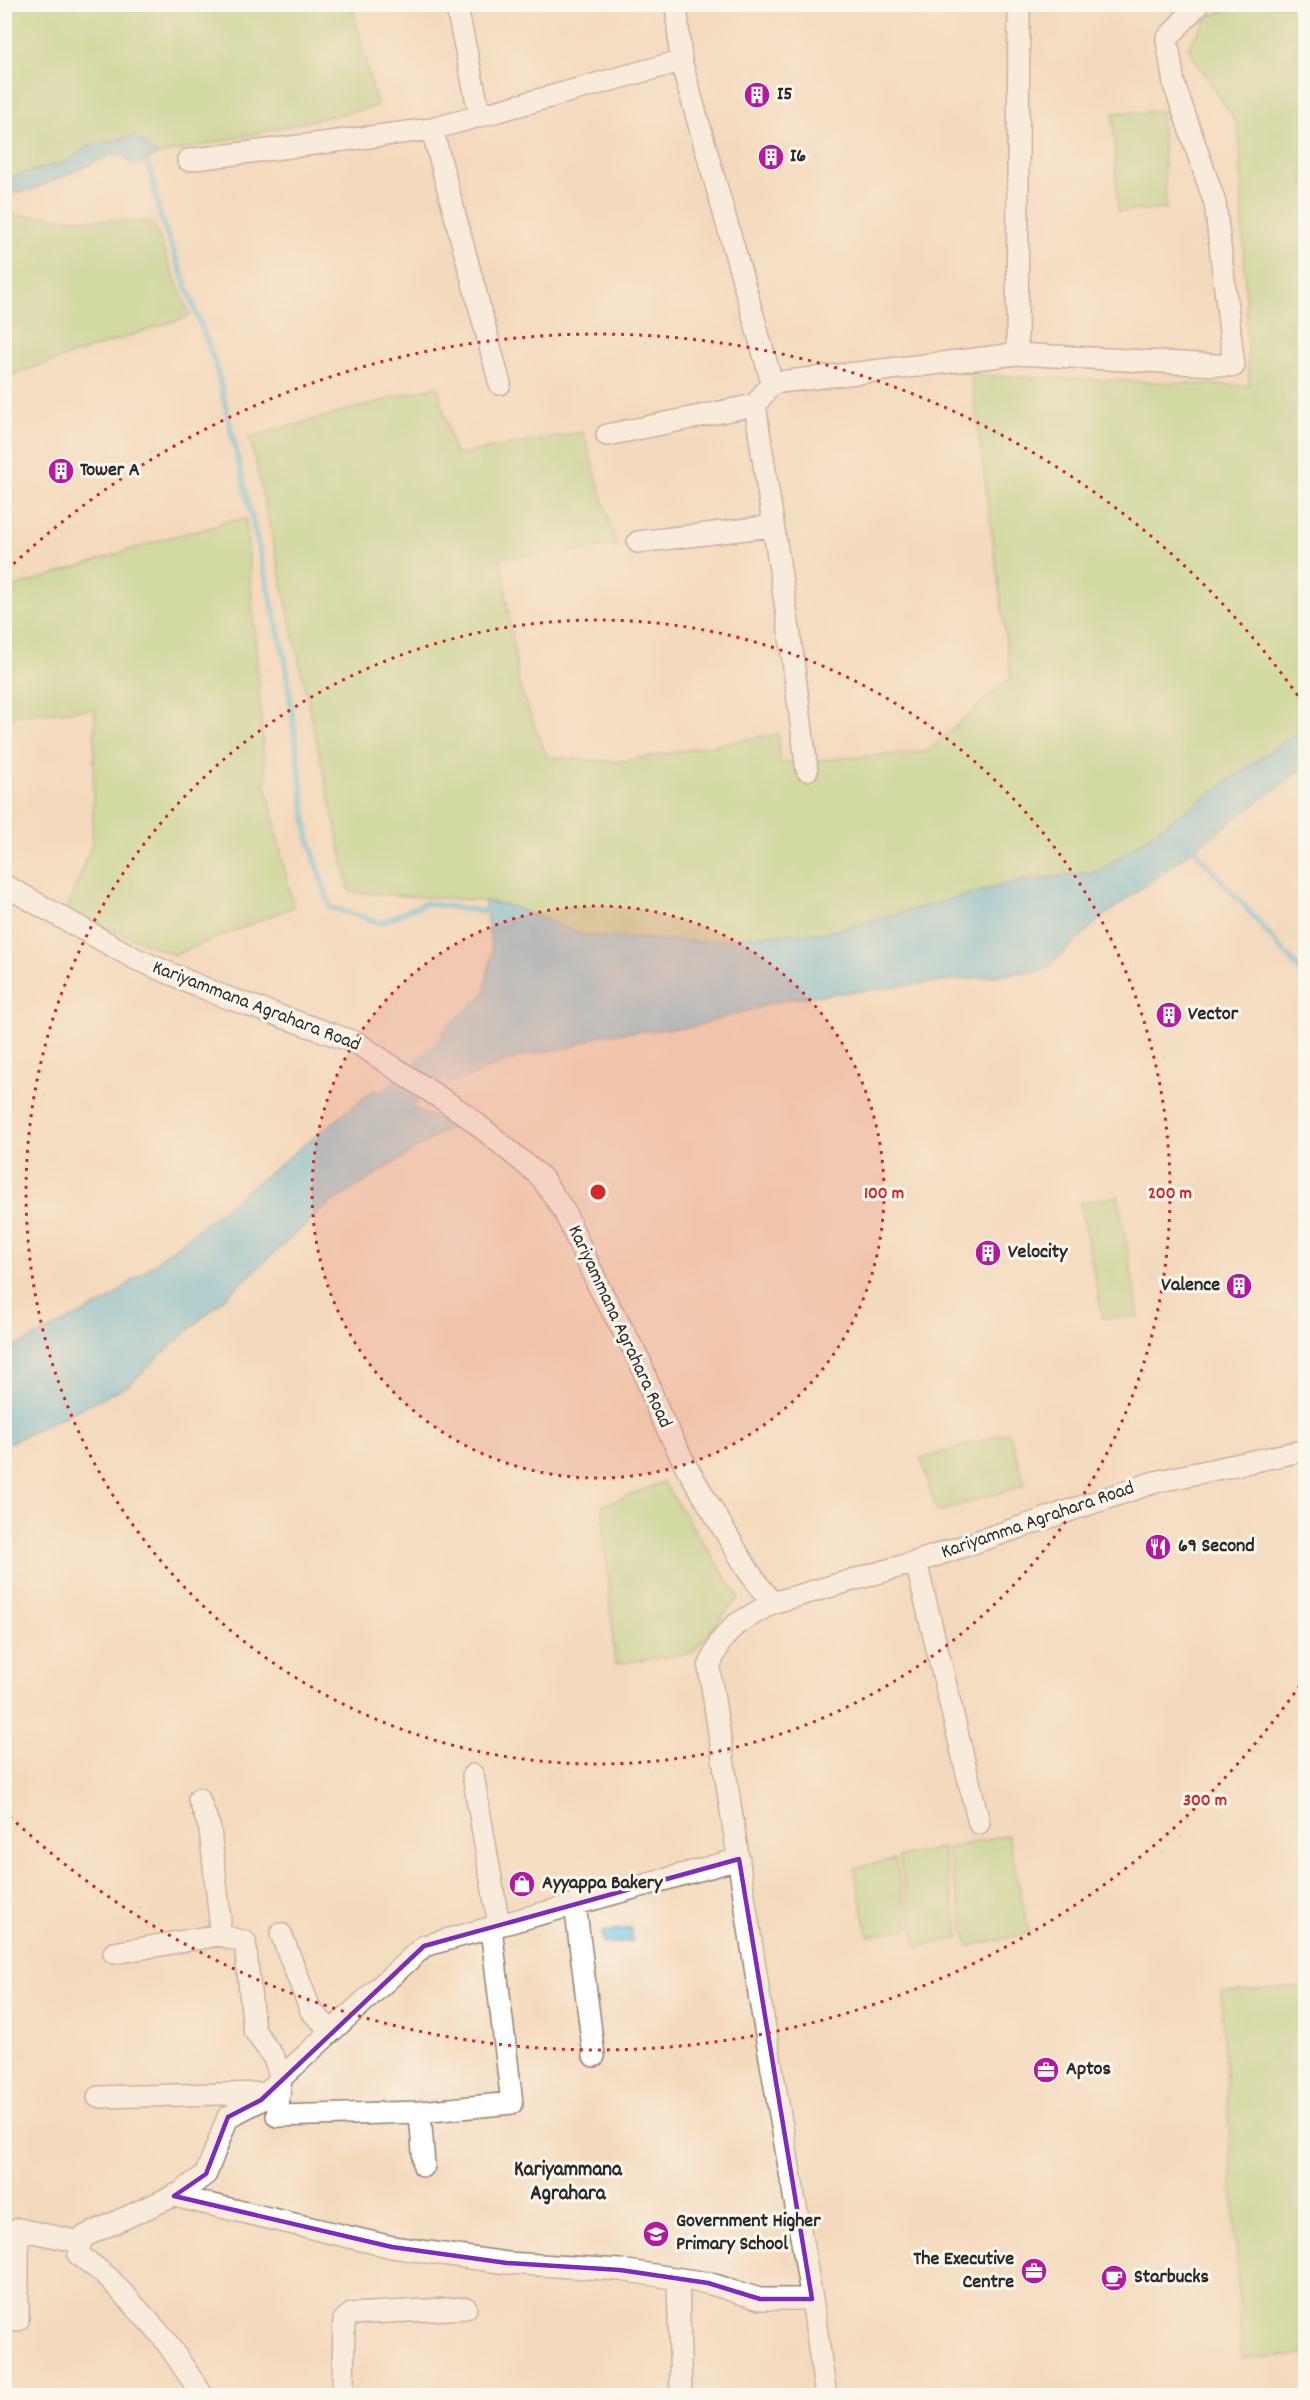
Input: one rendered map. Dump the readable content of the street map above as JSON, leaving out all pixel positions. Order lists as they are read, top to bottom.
{
  "streets": {
    "street": ["Kariyammana Agrahara Road", "Kariyamma Agrahara Road"]
  },
  "crossings": [
    ["Kariyammana Agrahara Road", "Kariyamma Agrahara Road"]
  ],
  "districts": ["Kariyammana Agrahara"],
  "places": {
    "building": [
      "I5",
      "I6",
      "Tower A",
      "Vector",
      "Velocity",
      "Valence"
    ],
    "restaurant": ["69 Second"],
    "shop": ["Ayyappa Bakery"],
    "office": ["Aptos", "The Executive Centre"],
    "school or university": ["Government Higher Primary School"],
    "cafe": ["Starbucks"]
  },
  "rings": ["100 m", "200 m", "300 m"]
}
